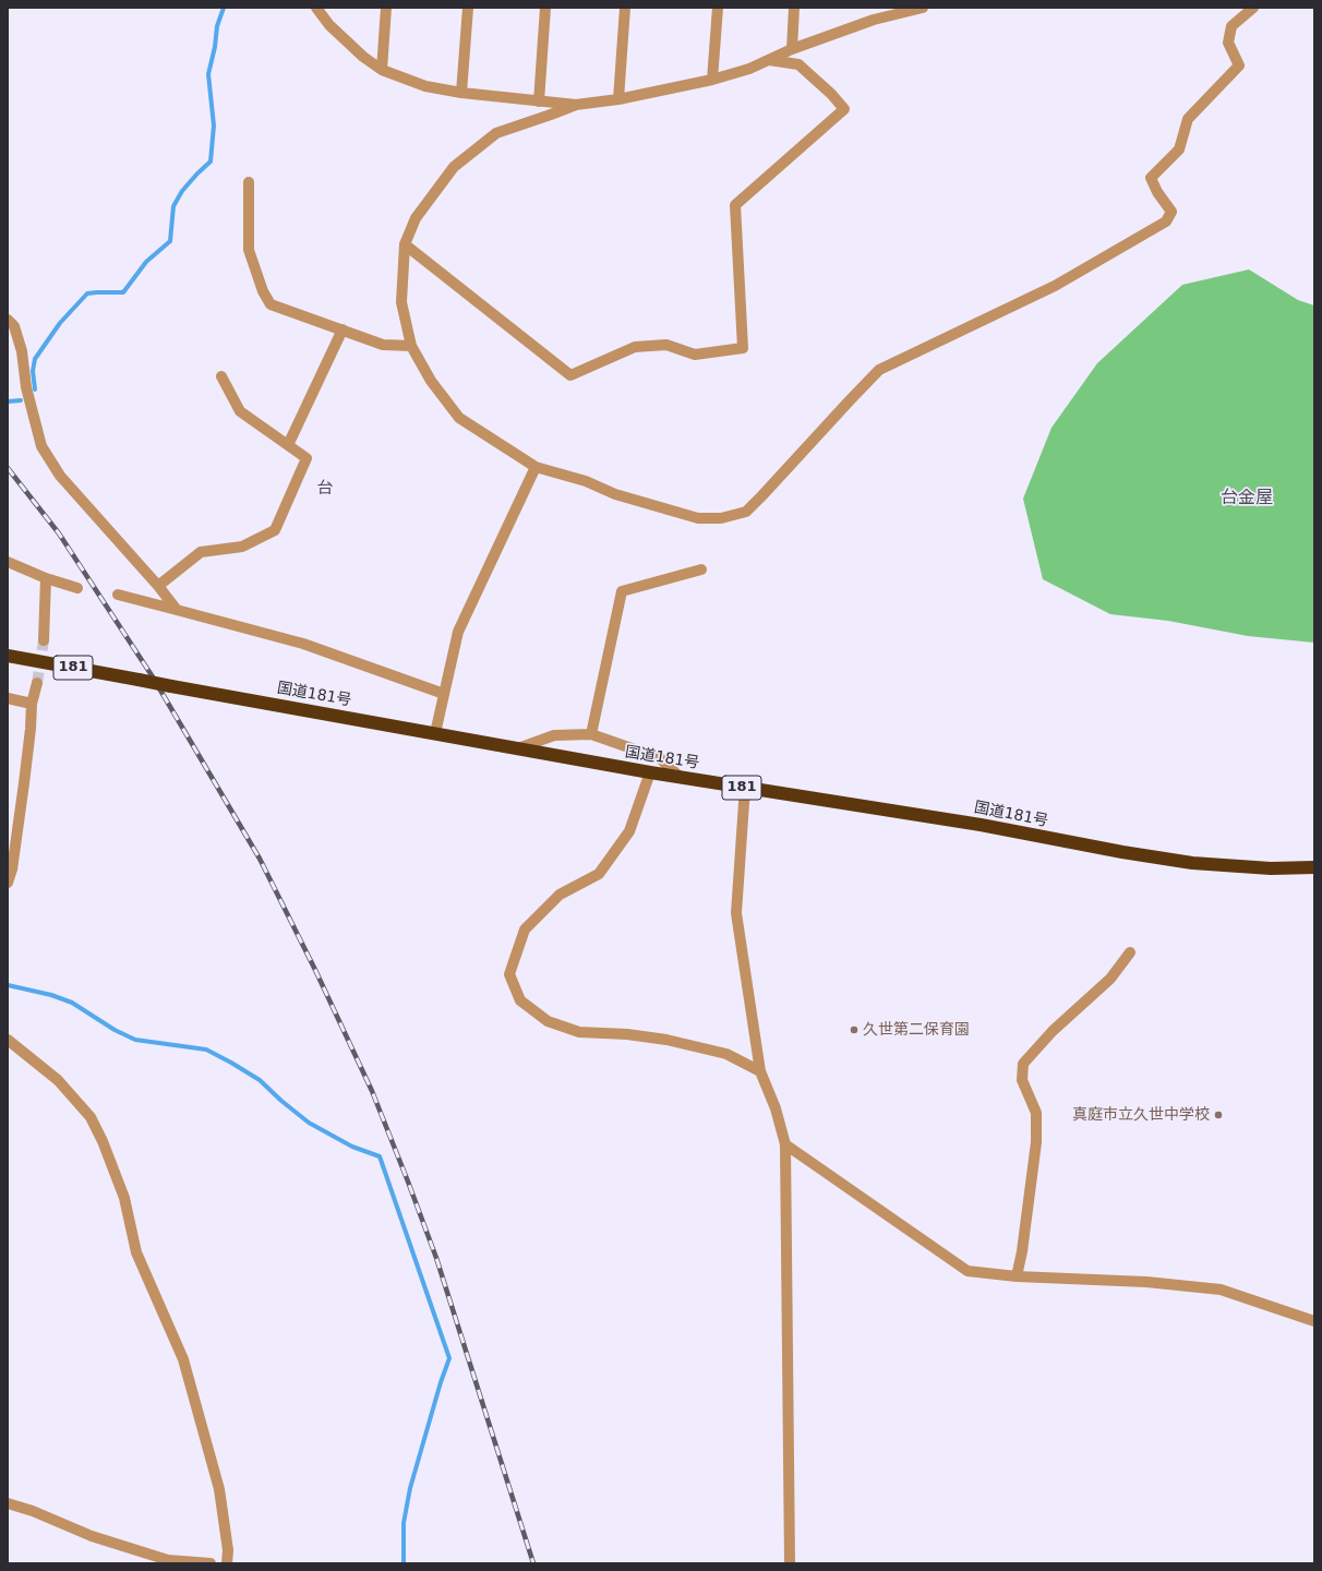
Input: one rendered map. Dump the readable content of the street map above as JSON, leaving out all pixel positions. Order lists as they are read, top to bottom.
{
  "streets": {
    "highway": ["181", "国道181号"]
  },
  "districts": ["台", "台金屋"],
  "places": ["久世第二保育園", "真庭市立久世中学校"]
}
